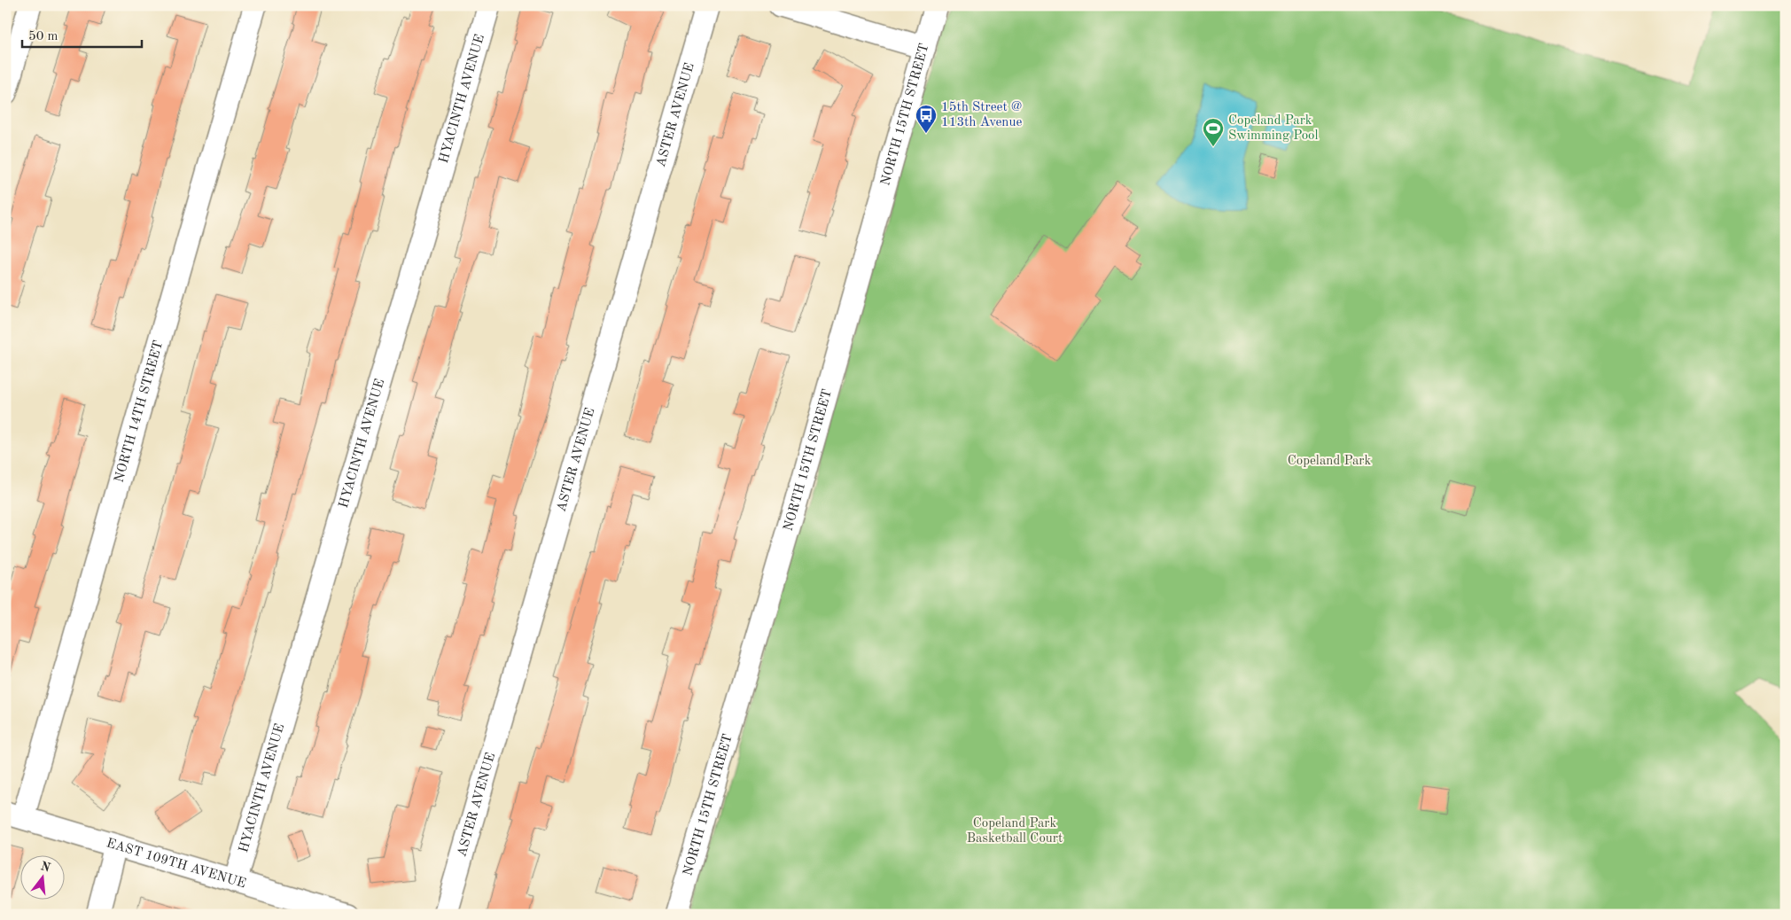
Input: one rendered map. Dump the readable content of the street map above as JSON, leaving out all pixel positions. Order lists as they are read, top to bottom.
{
  "streets": {
    "street": [
      "HYACINTH AVENUE",
      "ASTER AVENUE",
      "NORTH 15TH STREET",
      "NORTH 14TH STREET",
      "EAST 109TH AVENUE"
    ]
  },
  "crossings": [
    ["HYACINTH AVENUE", "EAST 109TH AVENUE"],
    ["NORTH 14TH STREET", "EAST 109TH AVENUE"]
  ],
  "parks": ["Copeland Park", "Copeland Park Basketball Court"],
  "places": {
    "bus stop": ["15th Street @ 113th Avenue"],
    "sports": ["Copeland Park Swimming Pool"]
  },
  "scale_bar": "50 m",
  "north": "top"
}
